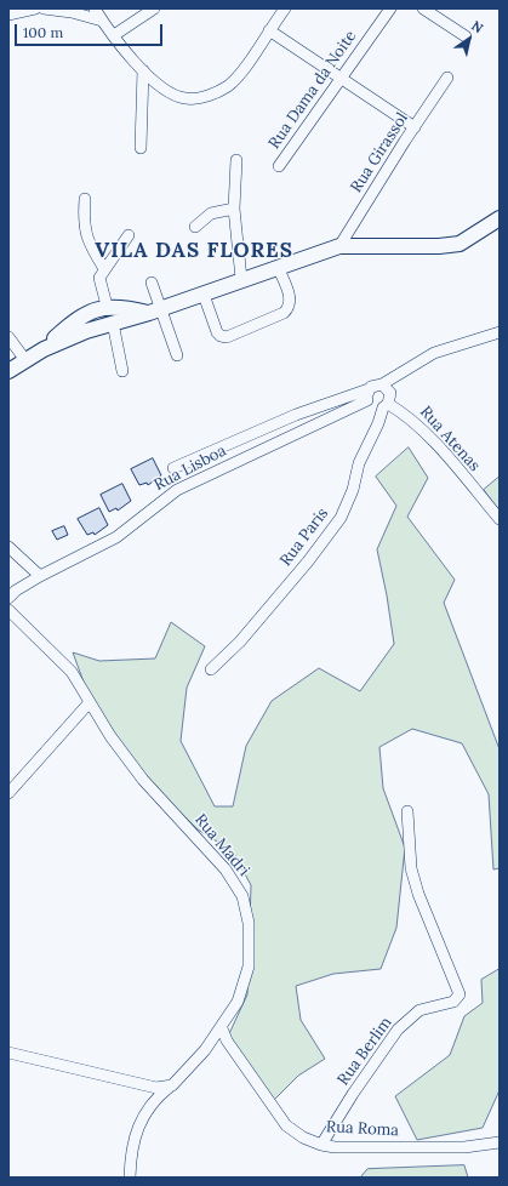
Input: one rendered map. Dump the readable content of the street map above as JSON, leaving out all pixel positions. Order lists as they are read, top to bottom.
{
  "streets": {
    "street": [
      "Rua Dama da Noite",
      "Rua Girassol",
      "Rua Atenas",
      "Rua Lisboa",
      "Rua Paris",
      "Rua Madri",
      "Rua Berlim",
      "Rua Roma"
    ]
  },
  "crossings": [
    ["Rua Atenas", "Rua Lisboa"],
    ["Rua Atenas", "Rua Paris"],
    ["Rua Lisboa", "Rua Paris"],
    ["Rua Madri", "Rua Roma"],
    ["Rua Berlim", "Rua Roma"]
  ],
  "districts": ["VILA DAS FLORES"],
  "scale_bar": "100 m",
  "north": "top right"
}
